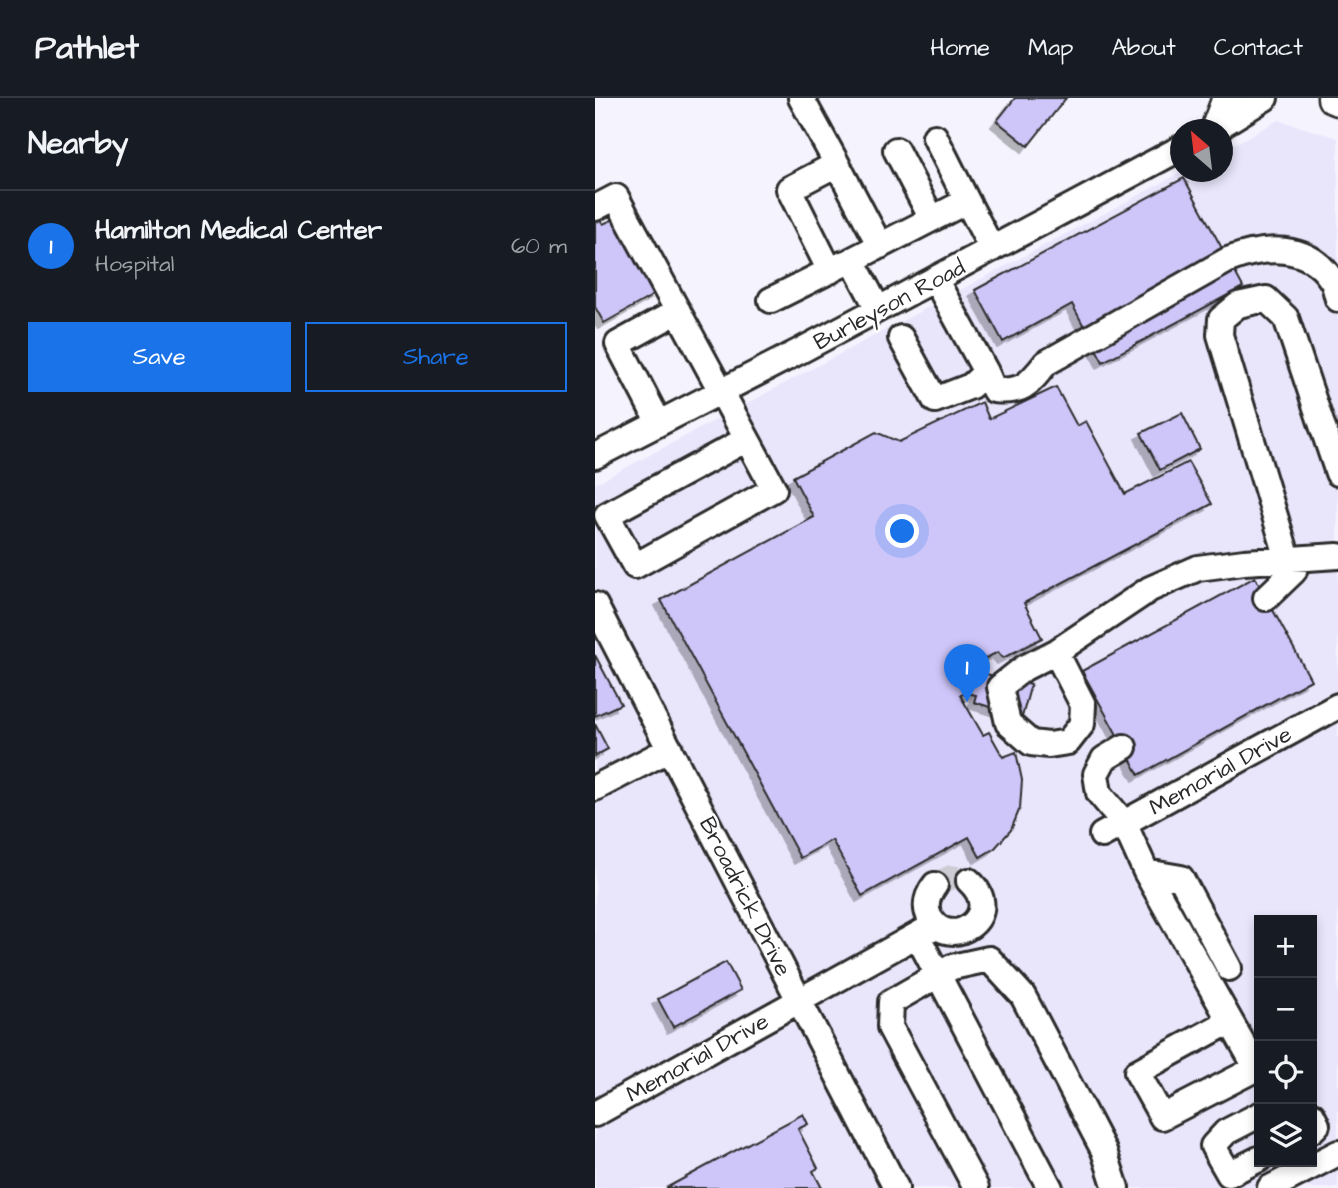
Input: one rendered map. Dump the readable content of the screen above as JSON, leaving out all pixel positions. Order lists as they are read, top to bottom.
{
  "streets": {
    "street": ["Burleyson Road", "Memorial Drive", "Broadrick Drive"]
  },
  "crossings": [
    ["Memorial Drive", "Broadrick Drive"]
  ],
  "north": "top left",
  "page": {
    "header": "Pathlet",
    "nav": [
      "Home",
      "Map",
      "About",
      "Contact"
    ],
    "heading": "Nearby",
    "list": [
      {
        "mark": "1",
        "name": "Hamilton Medical Center",
        "note": "Hospital",
        "value": "60 m"
      }
    ],
    "buttons": ["Save", "Share"],
    "pins": "1",
    "map_buttons": ["+", "−"]
  }
}
